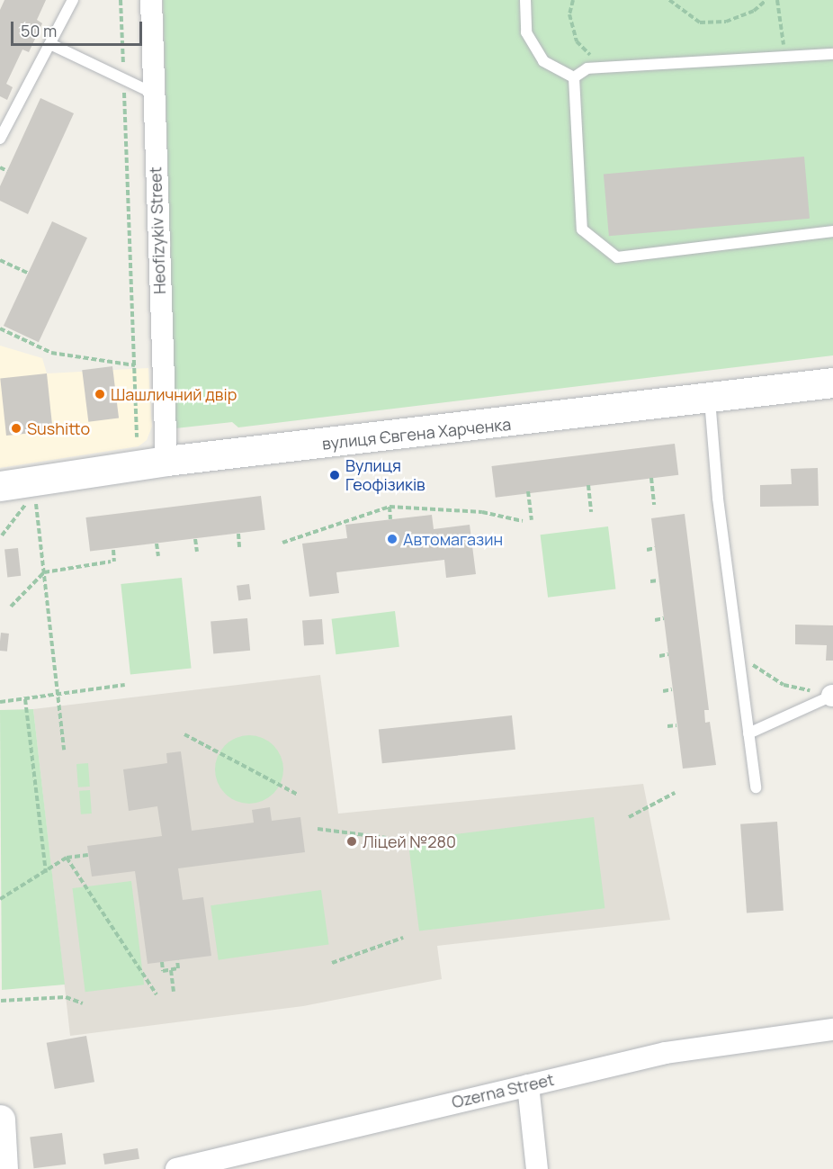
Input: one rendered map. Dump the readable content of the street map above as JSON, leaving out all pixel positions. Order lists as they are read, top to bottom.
{
  "streets": {
    "main road": ["вулиця Євгена Харченка"],
    "street": ["Heofizykiv Street", "Ozerna Street"]
  },
  "crossings": [
    ["Heofizykiv Street", "вулиця Євгена Харченка"]
  ],
  "places": [
    "Шашличний двір",
    "Sushitto",
    "Вулиця Геофізиків",
    "Автомагазин",
    "Ліцей №280"
  ],
  "scale_bar": "50 m"
}
